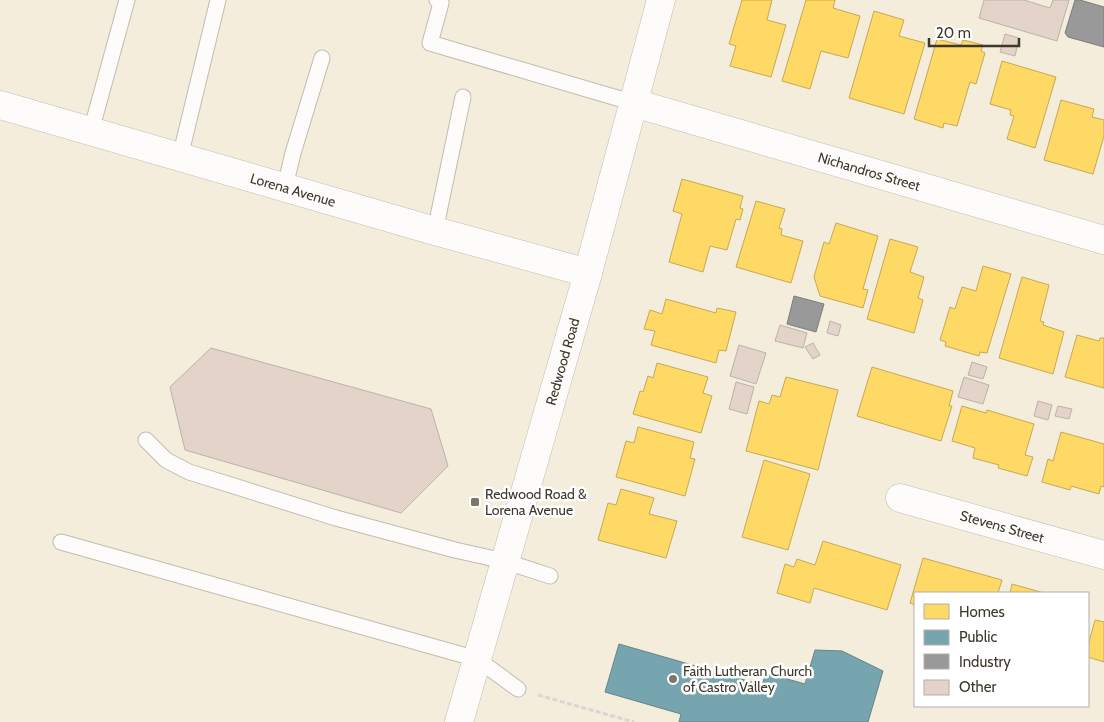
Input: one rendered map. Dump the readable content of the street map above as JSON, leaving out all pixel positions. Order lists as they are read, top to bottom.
{
  "streets": {
    "street": [
      "Nichandros Street",
      "Lorena Avenue",
      "Redwood Road",
      "Stevens Street"
    ]
  },
  "crossings": [
    ["Nichandros Street", "Redwood Road"],
    ["Lorena Avenue", "Redwood Road"]
  ],
  "places": {
    "transit": ["Redwood Road & Lorena Avenue"],
    "other": ["Faith Lutheran Church of Castro Valley"]
  },
  "legend": [
    "Homes",
    "Public",
    "Industry",
    "Other"
  ],
  "scale_bar": "20 m"
}
